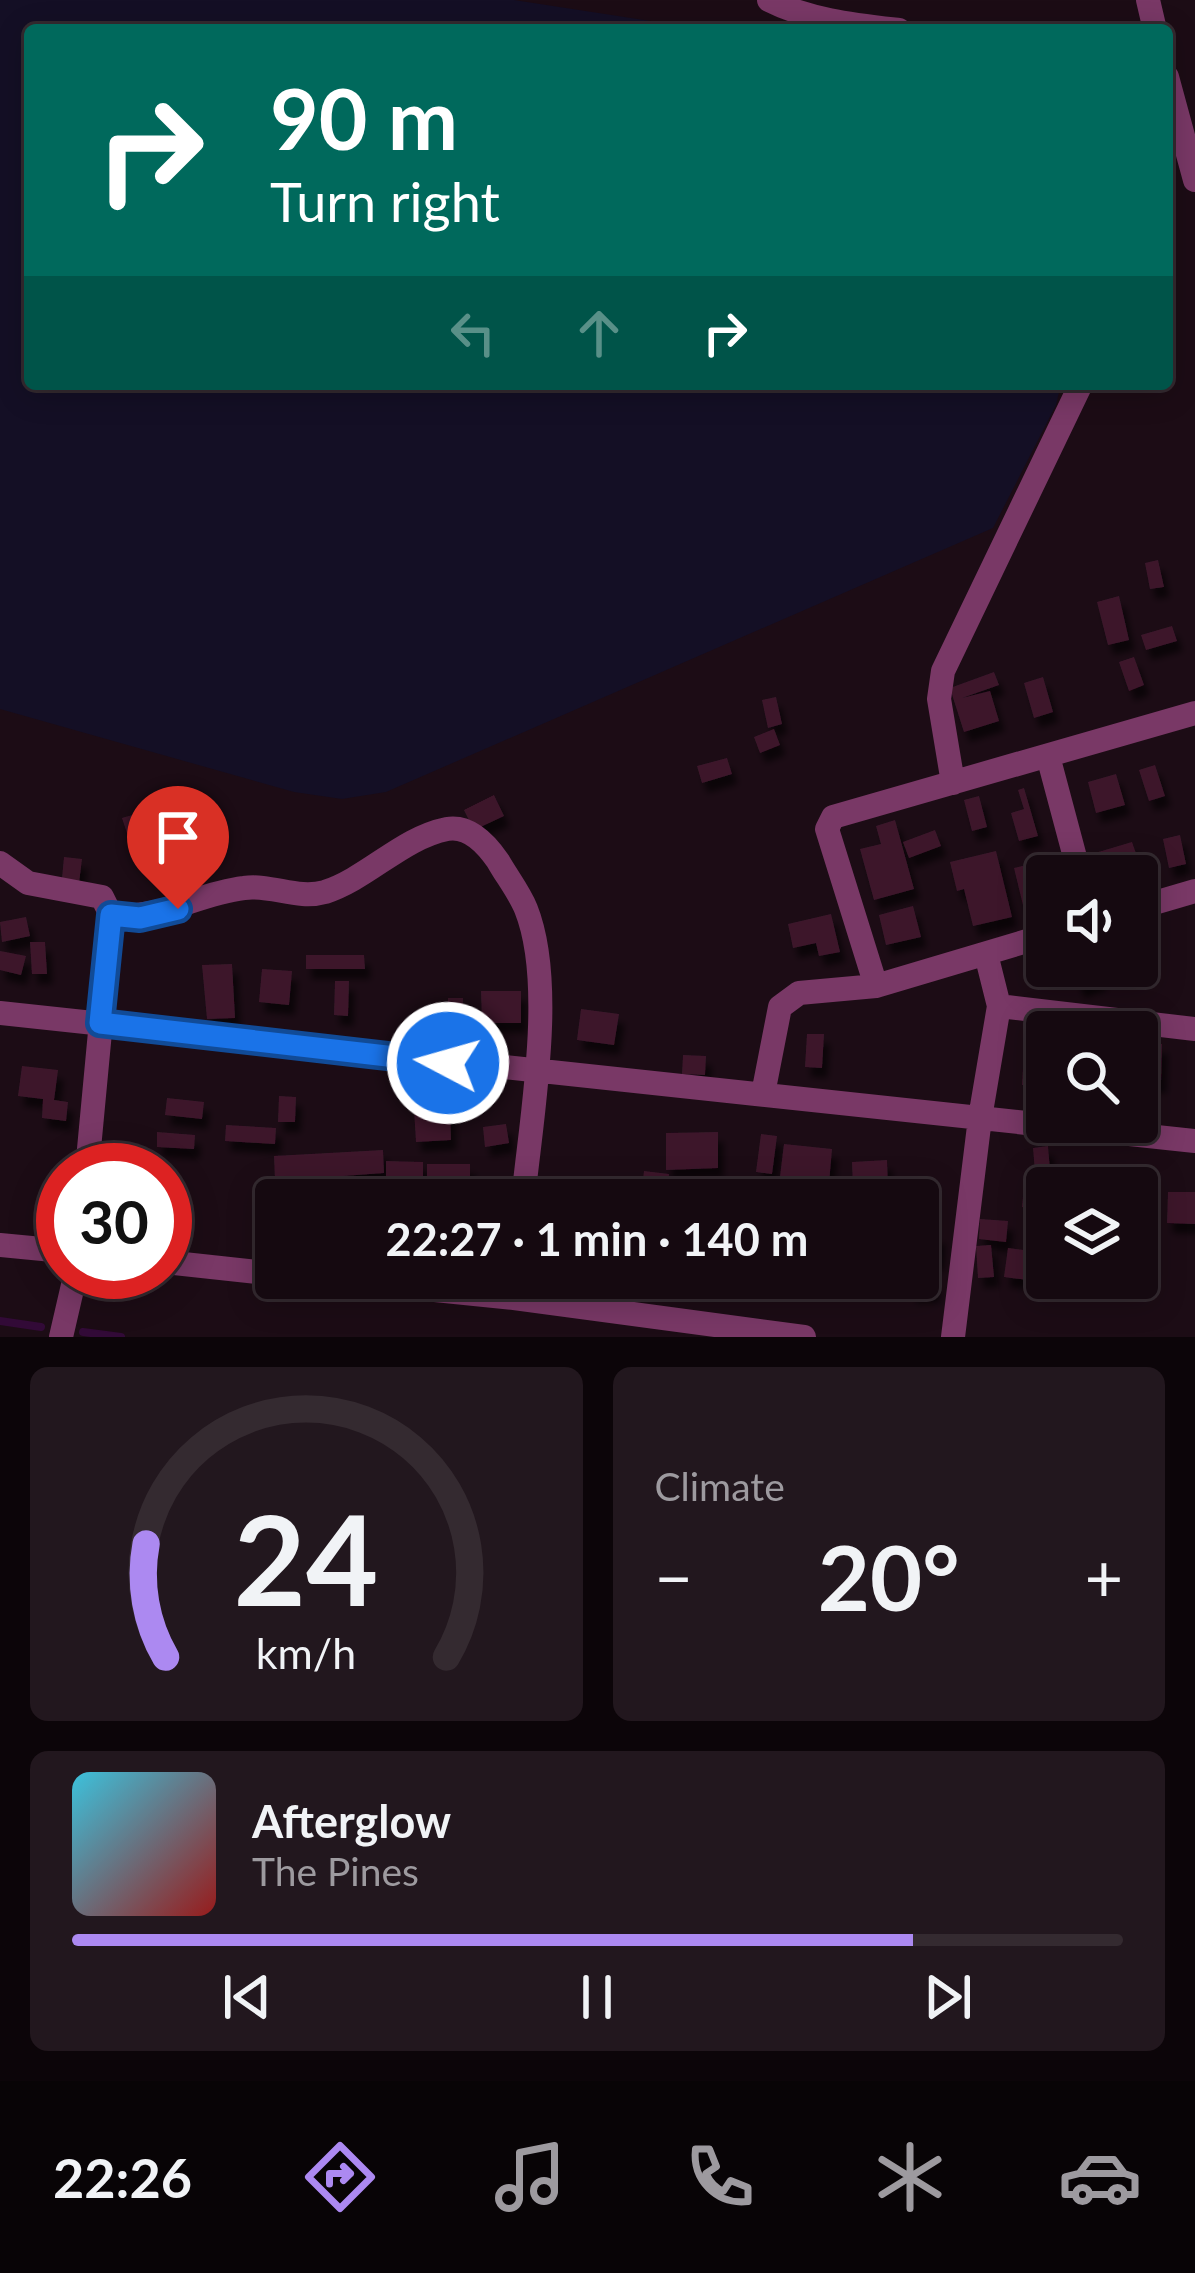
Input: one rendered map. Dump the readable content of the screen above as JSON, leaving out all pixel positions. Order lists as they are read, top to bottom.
{
  "page": {
    "turn": ["90 m", "Turn right"],
    "limit": "30",
    "trip": "22:27 · 1 min · 140 m",
    "tile": "Climate",
    "heat": ["−", "20°", "+"],
    "song": ["Afterglow", "The Pines"],
    "tabs": "22:26",
    "gauge": ["24", "km/h"]
  }
}
